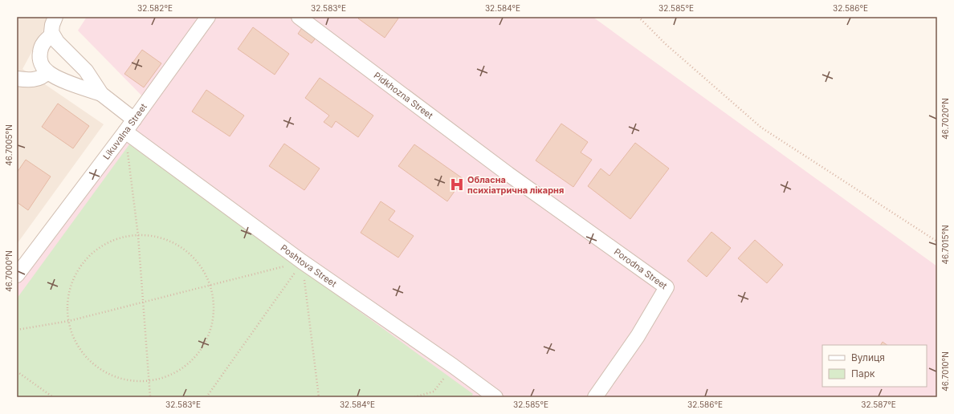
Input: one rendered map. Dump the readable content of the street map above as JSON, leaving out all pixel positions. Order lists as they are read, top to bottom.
{
  "streets": {
    "street": [
      "Pidkhozna Street",
      "Likuvalna Street",
      "Poshtova Street",
      "Porodna Street"
    ]
  },
  "crossings": [
    ["Pidkhozna Street", "Porodna Street"],
    ["Likuvalna Street", "Poshtova Street"]
  ],
  "places": {
    "hospital": ["Обласна психіатрична лікарня"]
  },
  "legend": ["Вулиця", "Парк"],
  "coordinates": [
    "32.582°E",
    "32.583°E",
    "32.584°E",
    "32.585°E",
    "32.586°E",
    "46.7020°N",
    "46.7005°N",
    "46.7015°N",
    "46.7000°N",
    "46.7010°N",
    "32.587°E"
  ]
}
